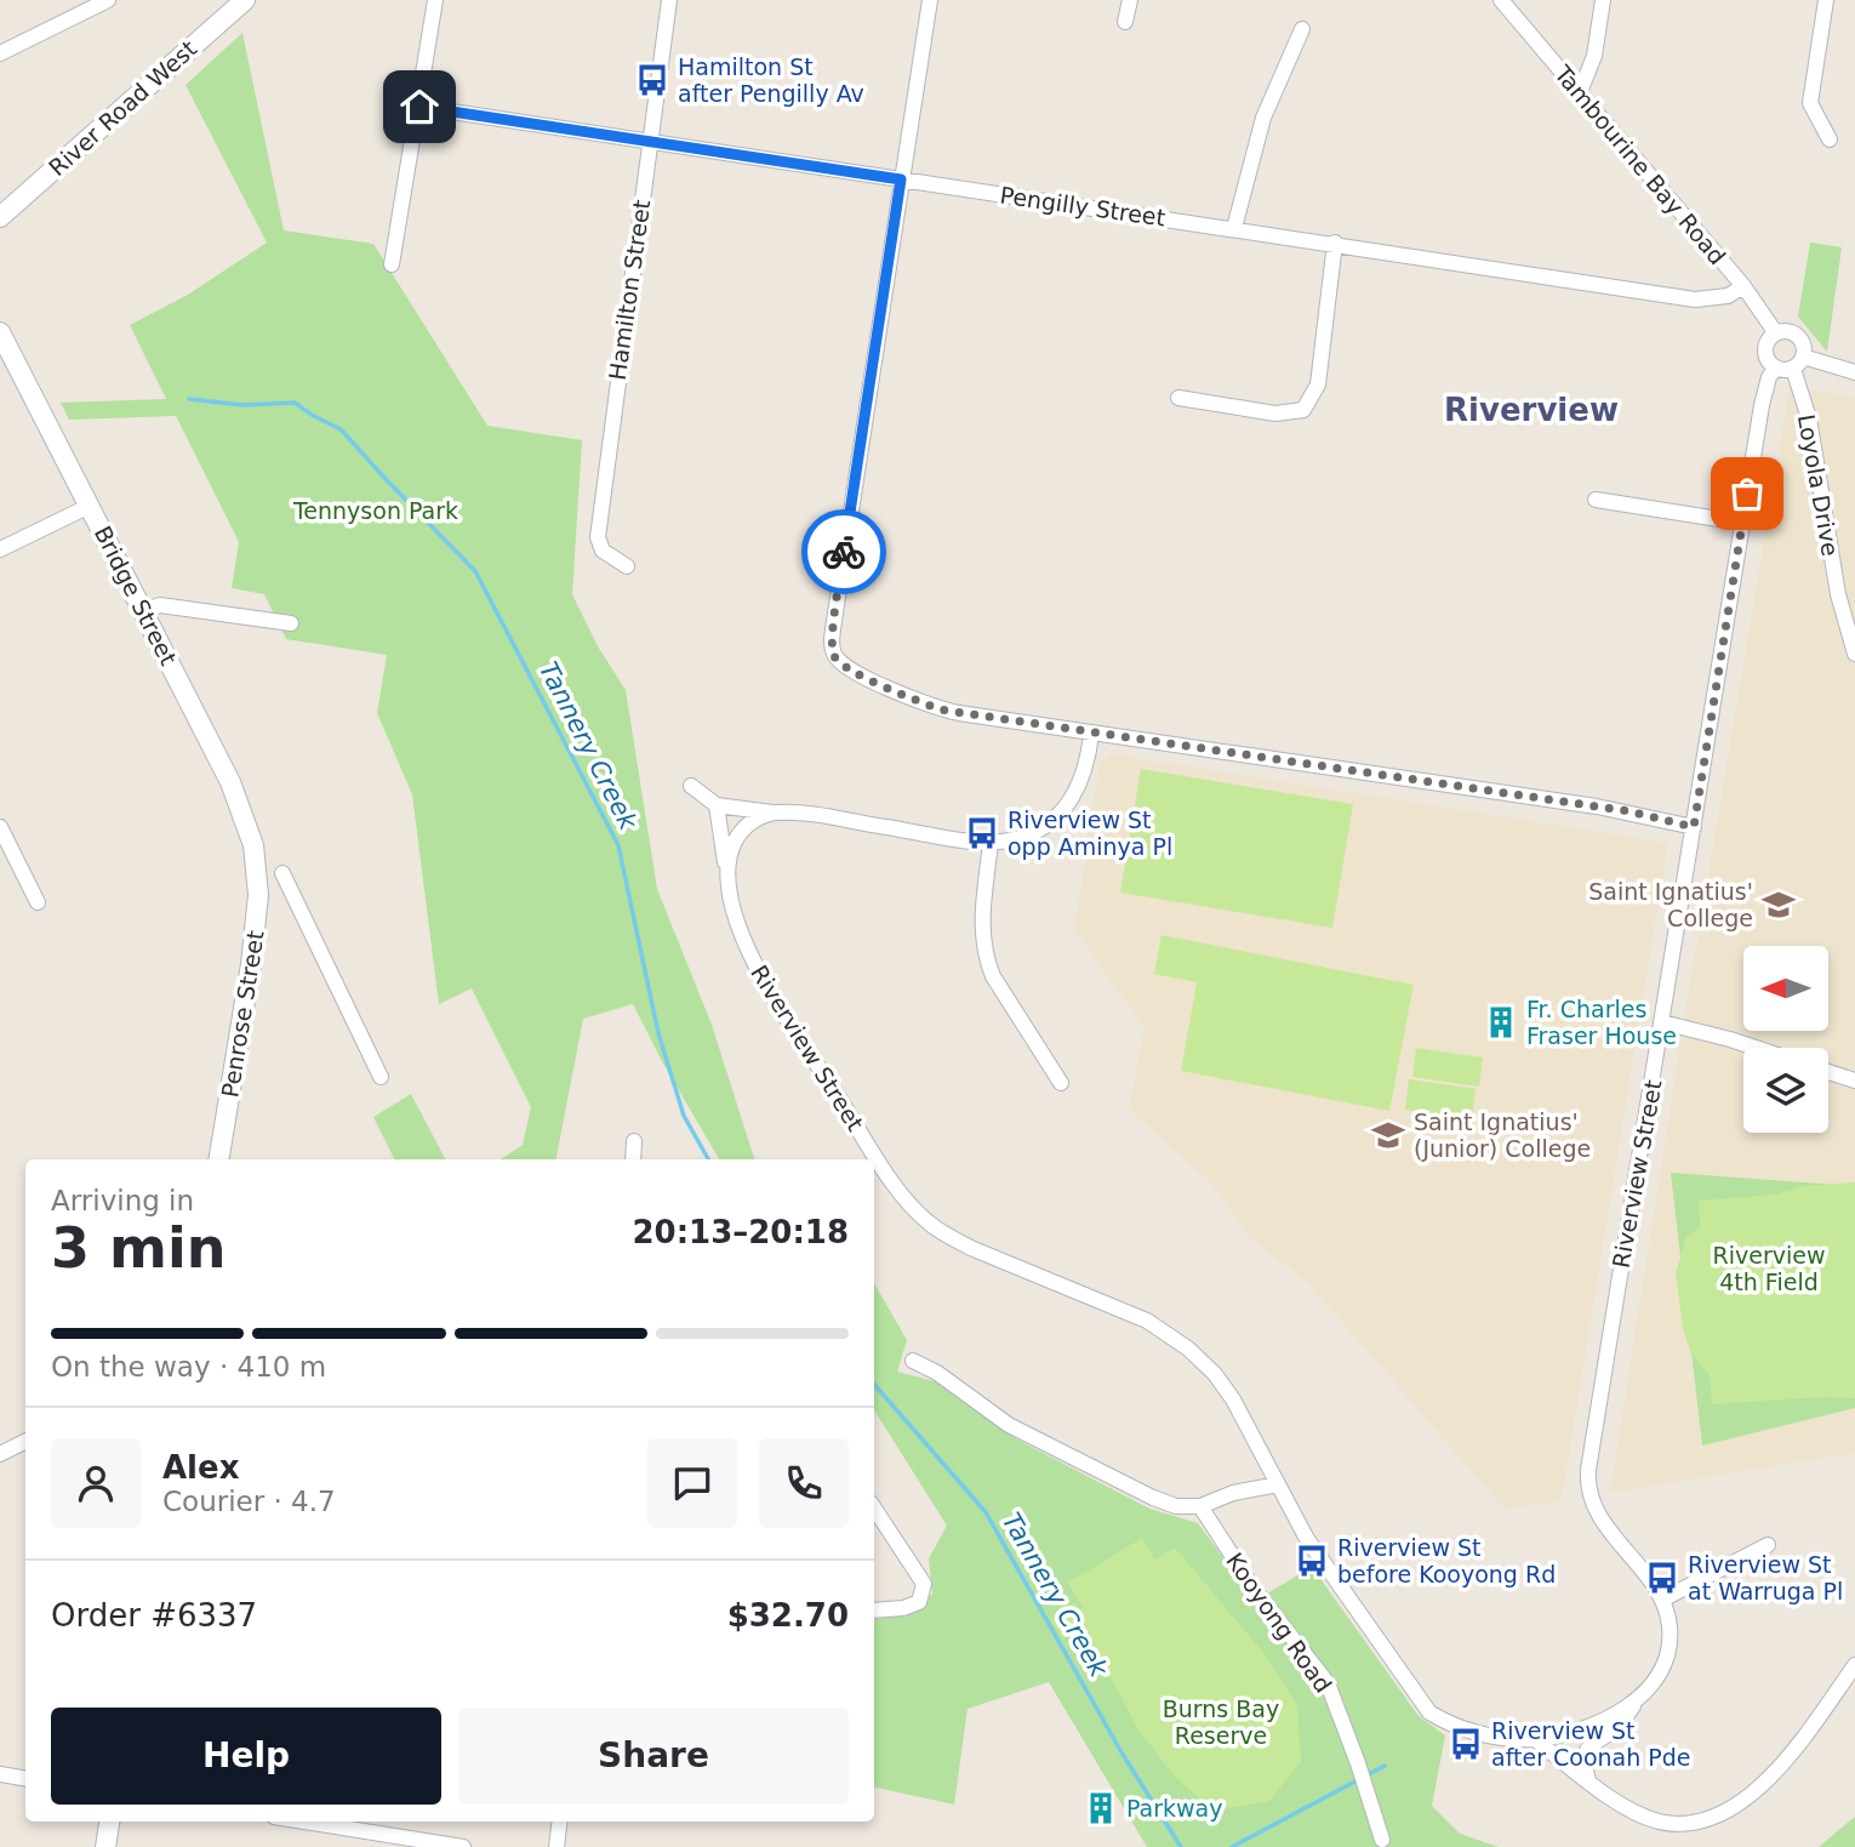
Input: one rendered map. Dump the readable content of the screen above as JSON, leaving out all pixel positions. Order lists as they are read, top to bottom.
{
  "streets": {
    "main road": ["River Road West", "Bridge Street", "Penrose Street"],
    "street": [
      "Tambourine Bay Road",
      "Pengilly Street",
      "Hamilton Street",
      "Loyola Drive",
      "Riverview Street",
      "Kooyong Road"
    ]
  },
  "crossings": [
    ["Tambourine Bay Road", "Pengilly Street"],
    ["Tambourine Bay Road", "Loyola Drive"],
    ["Tambourine Bay Road", "Riverview Street"],
    ["Pengilly Street", "Hamilton Street"],
    ["Loyola Drive", "Riverview Street"],
    ["Bridge Street", "Penrose Street"]
  ],
  "districts": ["Riverview"],
  "water": ["Tannery Creek"],
  "parks": ["Tennyson Park", "Riverview 4th Field", "Burns Bay Reserve"],
  "places": {
    "bus stop": [
      "Hamilton St after Pengilly Av",
      "Riverview St opp Aminya Pl",
      "Riverview St before Kooyong Rd",
      "Riverview St at Warruga Pl",
      "Riverview St after Coonah Pde"
    ],
    "school or university": ["Saint Ignatius' College", "Saint Ignatius' (Junior) College"],
    "building": ["Fr. Charles Fraser House", "Parkway"]
  },
  "north": "left",
  "page": {
    "heading": ["3 min", "Arriving in", "20:13–20:18"],
    "panel": [
      "Alex",
      "Courier · 4.7",
      "Order #6337",
      "$32.70"
    ],
    "bar": "On the way · 410 m",
    "buttons": ["Help", "Share"]
  }
}
